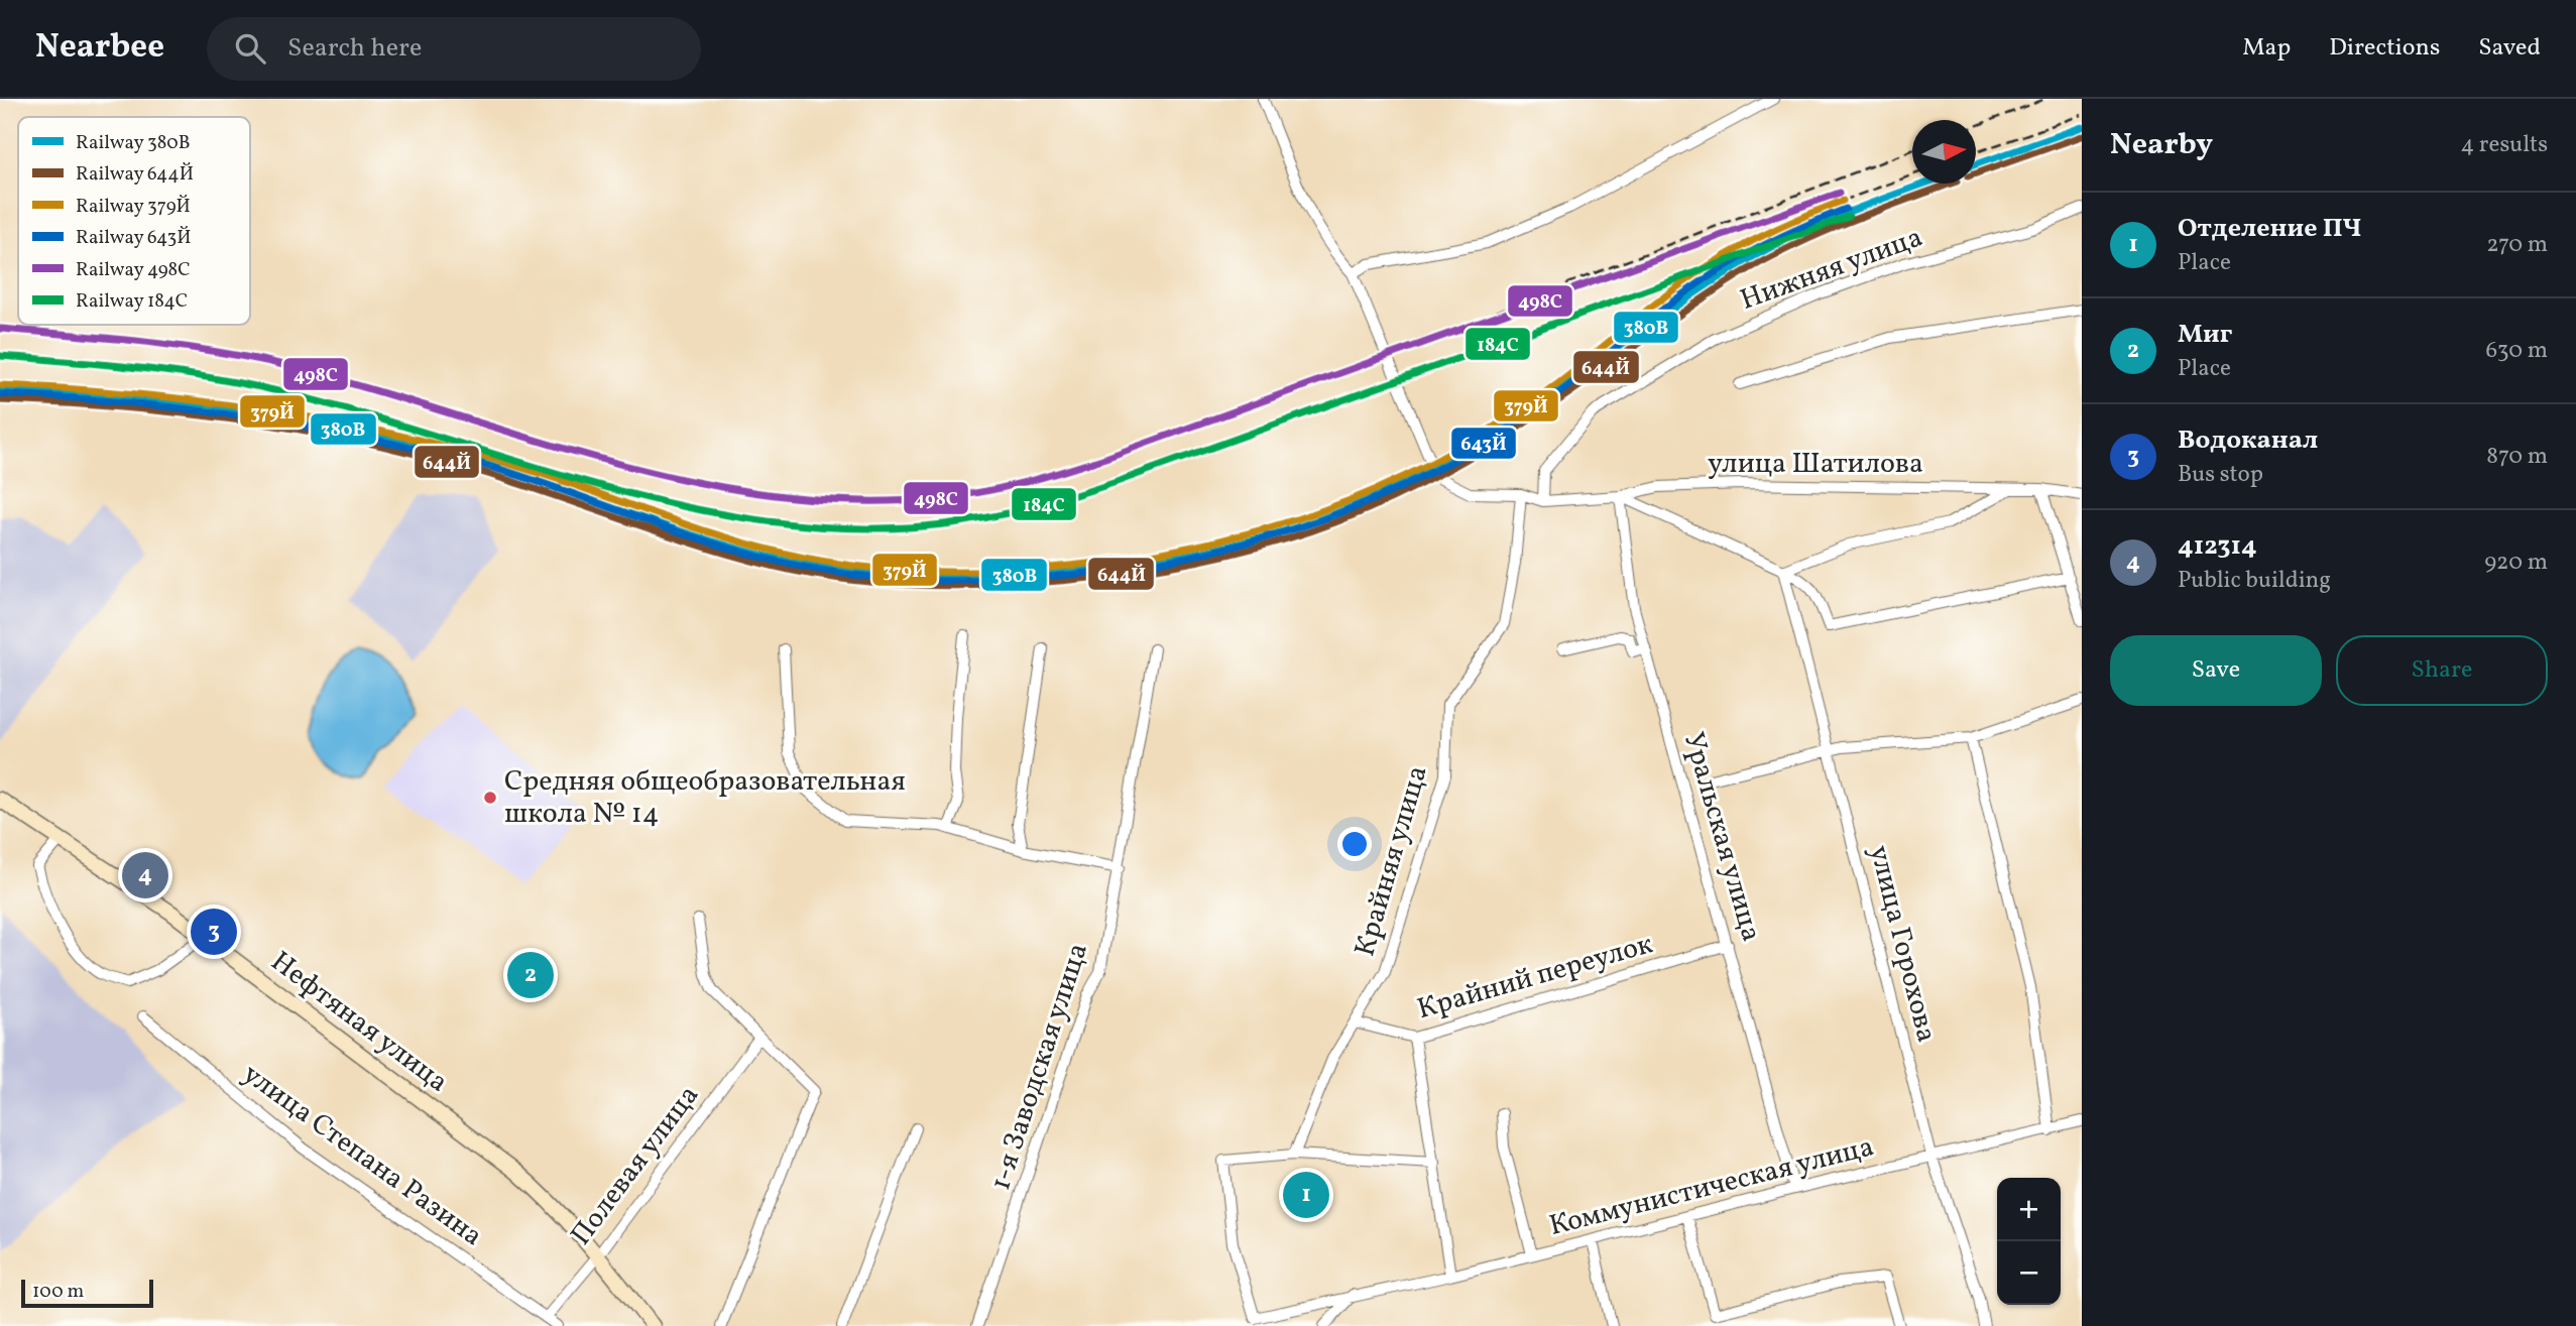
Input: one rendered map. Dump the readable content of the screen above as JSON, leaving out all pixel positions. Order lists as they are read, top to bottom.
{
  "streets": {
    "main road": ["Нефтяная улица"],
    "street": [
      "Нижняя улица",
      "улица Шатилова",
      "Уральская улица",
      "Крайняя улица",
      "улица Горохова",
      "Крайний переулок",
      "1-я Заводская улица",
      "улица Степана Разина",
      "Полевая улица",
      "Коммунистическая улица"
    ]
  },
  "crossings": [
    ["Нижняя улица", "улица Шатилова"],
    ["улица Шатилова", "Уральская улица"],
    ["улица Шатилова", "улица Горохова"],
    ["Уральская улица", "Крайний переулок"],
    ["Уральская улица", "Коммунистическая улица"],
    ["Крайняя улица", "Крайний переулок"],
    ["Крайняя улица", "Коммунистическая улица"],
    ["улица Горохова", "Коммунистическая улица"],
    ["Нефтяная улица", "Полевая улица"],
    ["улица Степана Разина", "Полевая улица"]
  ],
  "places": ["Средняя общеобразовательная школа № 14"],
  "lines": [
    "rail line 380В",
    "rail line 644Й",
    "rail line 498С",
    "rail line 379Й",
    "rail line 643Й",
    "rail line 184С"
  ],
  "legend": [
    "Railway 380В",
    "Railway 644Й",
    "Railway 379Й",
    "Railway 643Й",
    "Railway 498С",
    "Railway 184С"
  ],
  "scale_bar": "100 m",
  "north": "right",
  "page": {
    "header": "Nearbee",
    "search": "Search here",
    "nav": ["Map", "Directions", "Saved"],
    "heading": ["Nearby", "4 results"],
    "list": [
      {
        "mark": "1",
        "name": "Отделение ПЧ",
        "note": "Place",
        "value": "270 m"
      },
      {
        "mark": "2",
        "name": "Миг",
        "note": "Place",
        "value": "630 m"
      },
      {
        "mark": "3",
        "name": "Водоканал",
        "note": "Bus stop",
        "value": "870 m"
      },
      {
        "mark": "4",
        "name": "412314",
        "note": "Public building",
        "value": "920 m"
      }
    ],
    "buttons": ["Save", "Share"],
    "pins": [
      "4",
      "3",
      "2",
      "1"
    ],
    "map_buttons": ["+", "−"],
    "scale": "100 m"
  }
}
